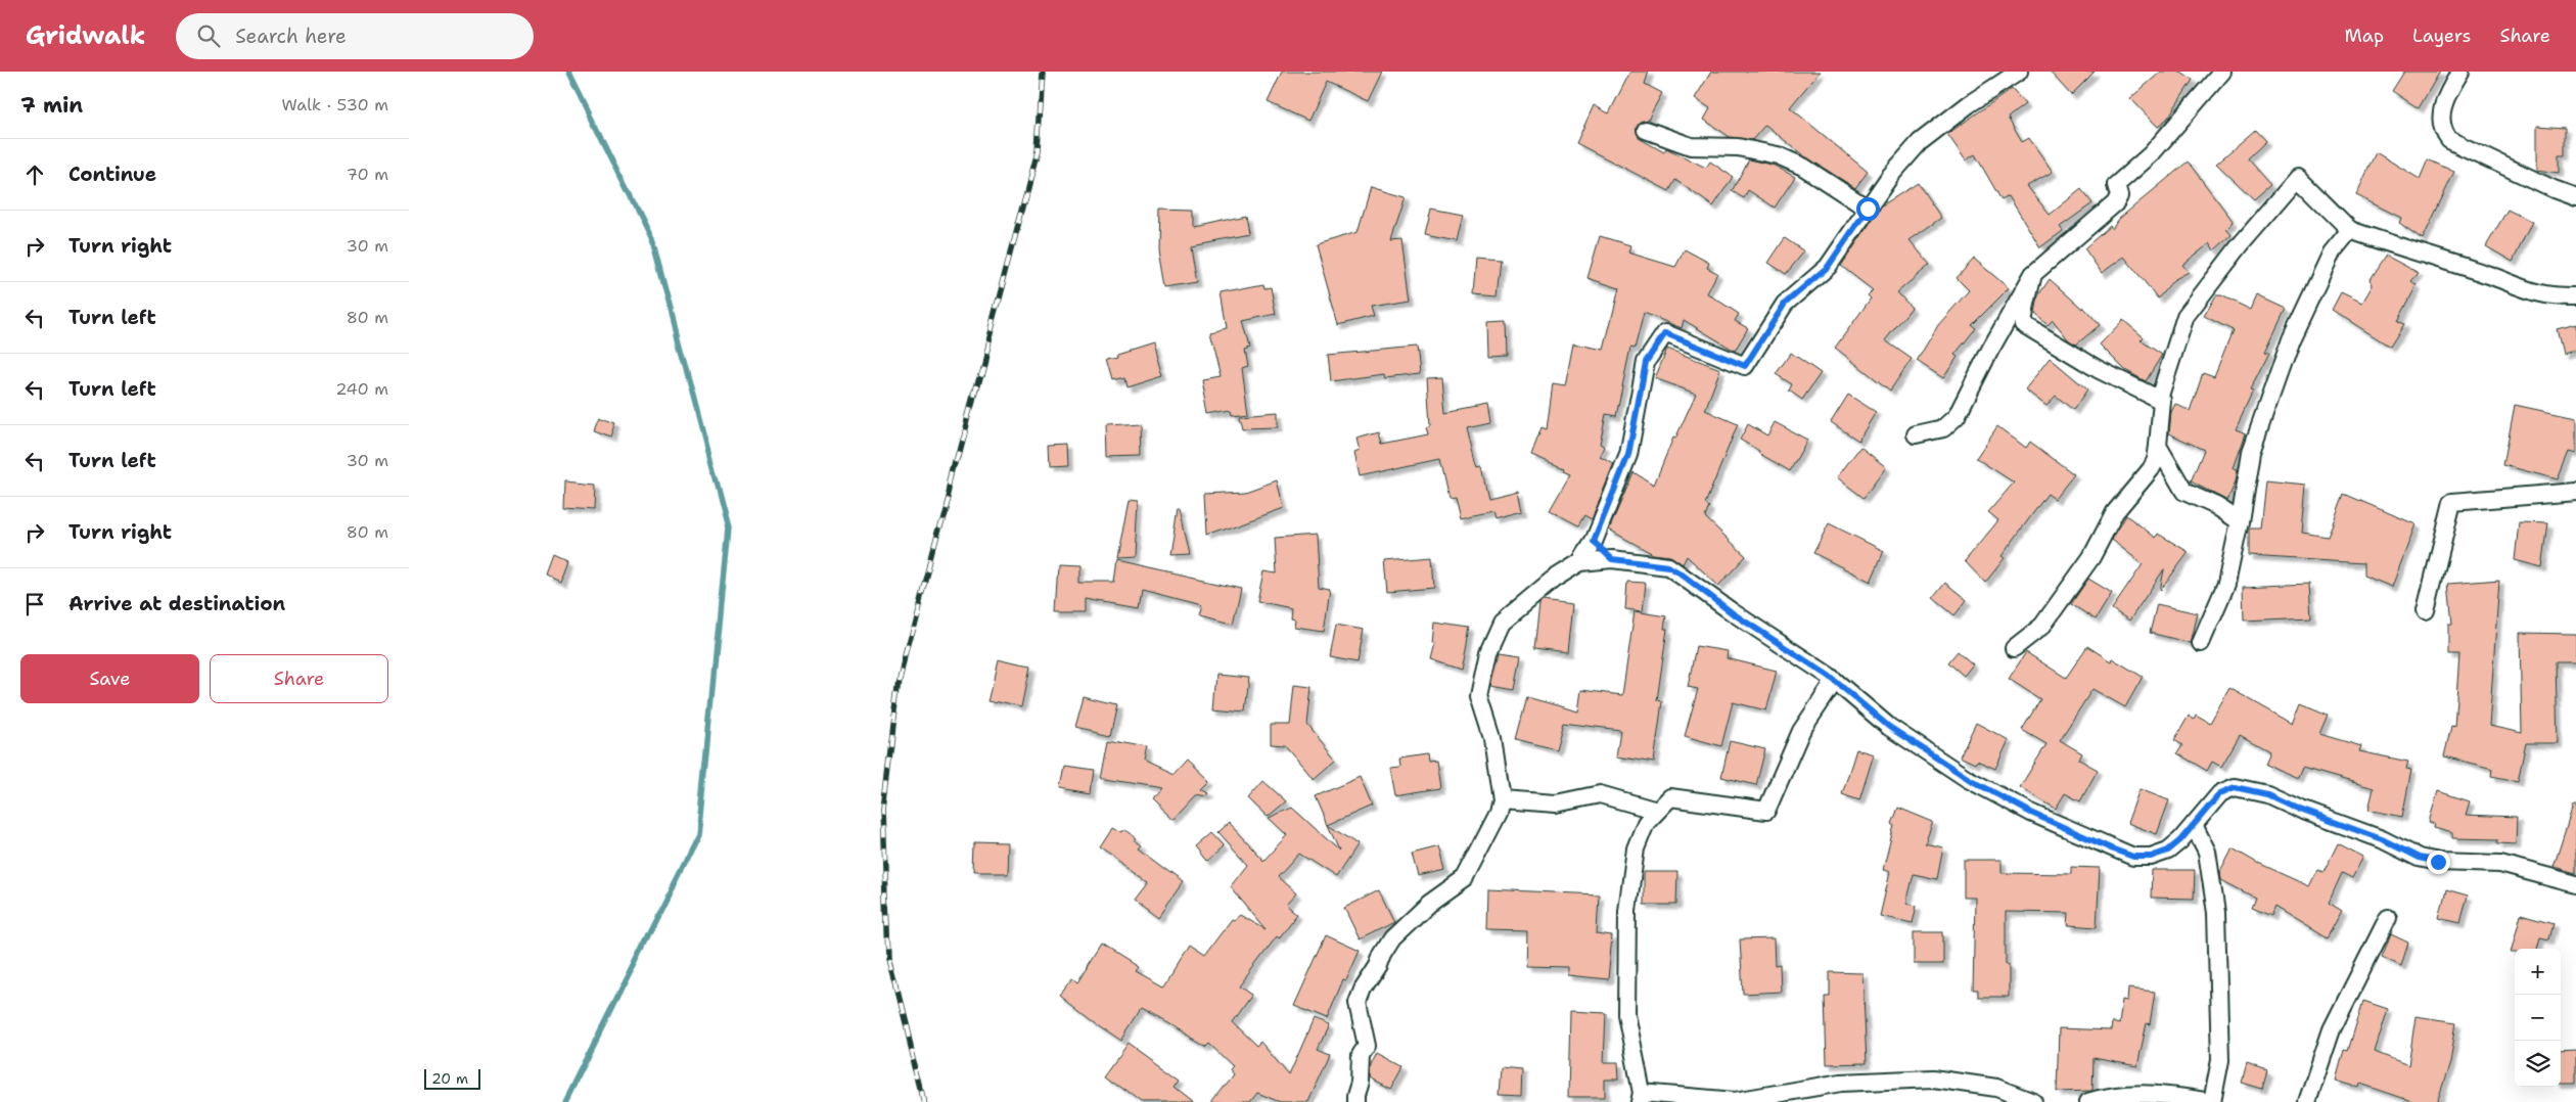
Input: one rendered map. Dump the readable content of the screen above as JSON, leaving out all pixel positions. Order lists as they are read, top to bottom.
{
  "scale_bar": "20 m",
  "page": {
    "header": "Gridwalk",
    "search": "Search here",
    "nav": ["Map", "Layers", "Share"],
    "heading": ["7 min", "Walk · 530 m"],
    "list": [
      ["Continue", "70 m"],
      ["Turn right", "30 m"],
      ["Turn left", "80 m"],
      ["Turn left", "240 m"],
      ["Turn left", "30 m"],
      ["Turn right", "80 m"],
      "Arrive at destination"
    ],
    "buttons": ["Save", "Share"],
    "map_buttons": ["+", "−"],
    "scale": "20 m"
  }
}
